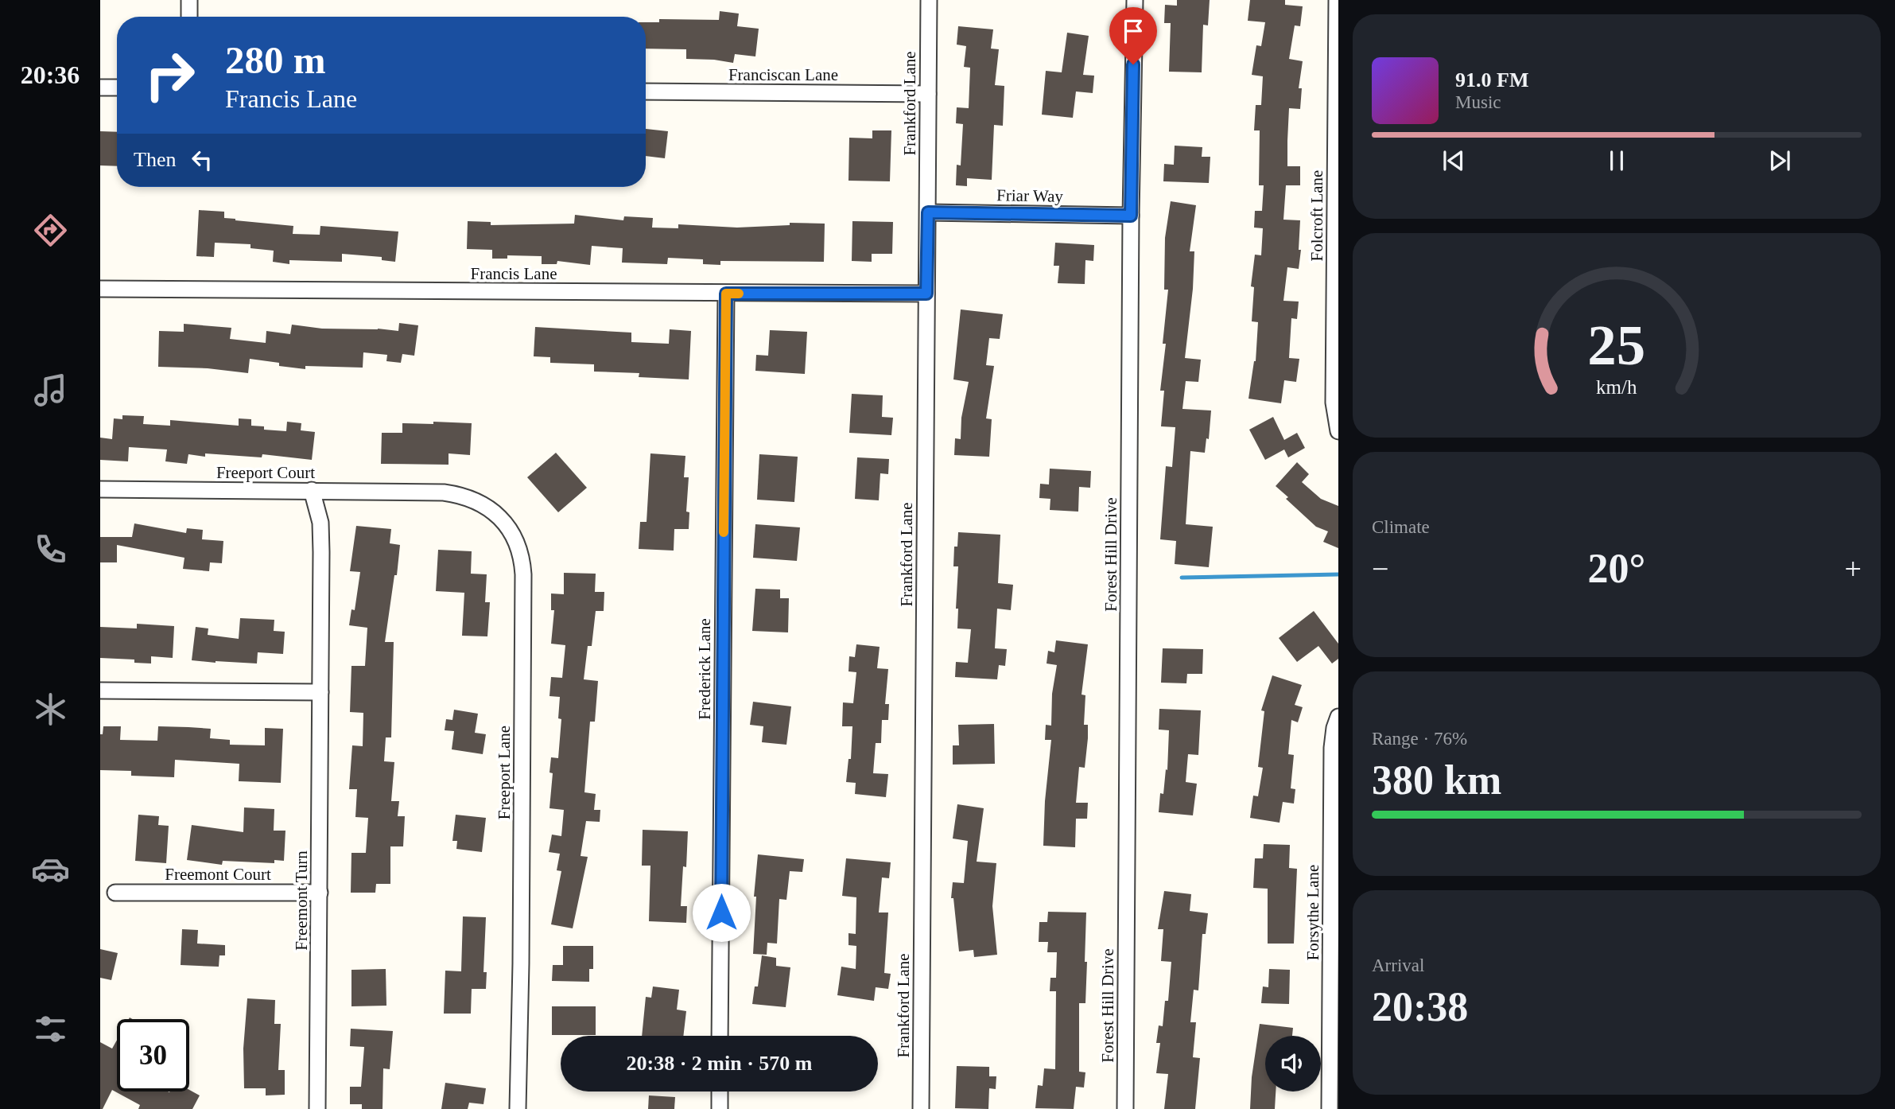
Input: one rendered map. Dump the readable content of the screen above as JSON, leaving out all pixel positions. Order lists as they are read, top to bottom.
{
  "streets": {
    "street": [
      "Franciscan Lane",
      "Frankford Lane",
      "Friar Way",
      "Folcroft Lane",
      "Francis Lane",
      "Freeport Court",
      "Forest Hill Drive",
      "Frederick Lane",
      "Freeport Lane",
      "Freemont Court",
      "Freemont Turn",
      "Forsythe Lane"
    ]
  },
  "crossings": [
    ["Franciscan Lane", "Frankford Lane"],
    ["Frankford Lane", "Friar Way"],
    ["Frankford Lane", "Francis Lane"],
    ["Friar Way", "Forest Hill Drive"],
    ["Francis Lane", "Frederick Lane"],
    ["Freeport Court", "Freeport Lane"],
    ["Freeport Court", "Freemont Turn"],
    ["Freemont Court", "Freemont Turn"]
  ],
  "page": {
    "tabs": "20:36",
    "turn": ["280 m", "Francis Lane"],
    "song": ["91.0 FM", "Music"],
    "then": "Then",
    "tile": [
      "Climate",
      ["Range · 76%", "380 km"],
      ["Arrival", "20:38"]
    ],
    "heat": ["−", "20°", "+"],
    "limit": "30",
    "trip": "20:38 · 2 min · 570 m",
    "gauge": ["25", "km/h"]
  }
}
